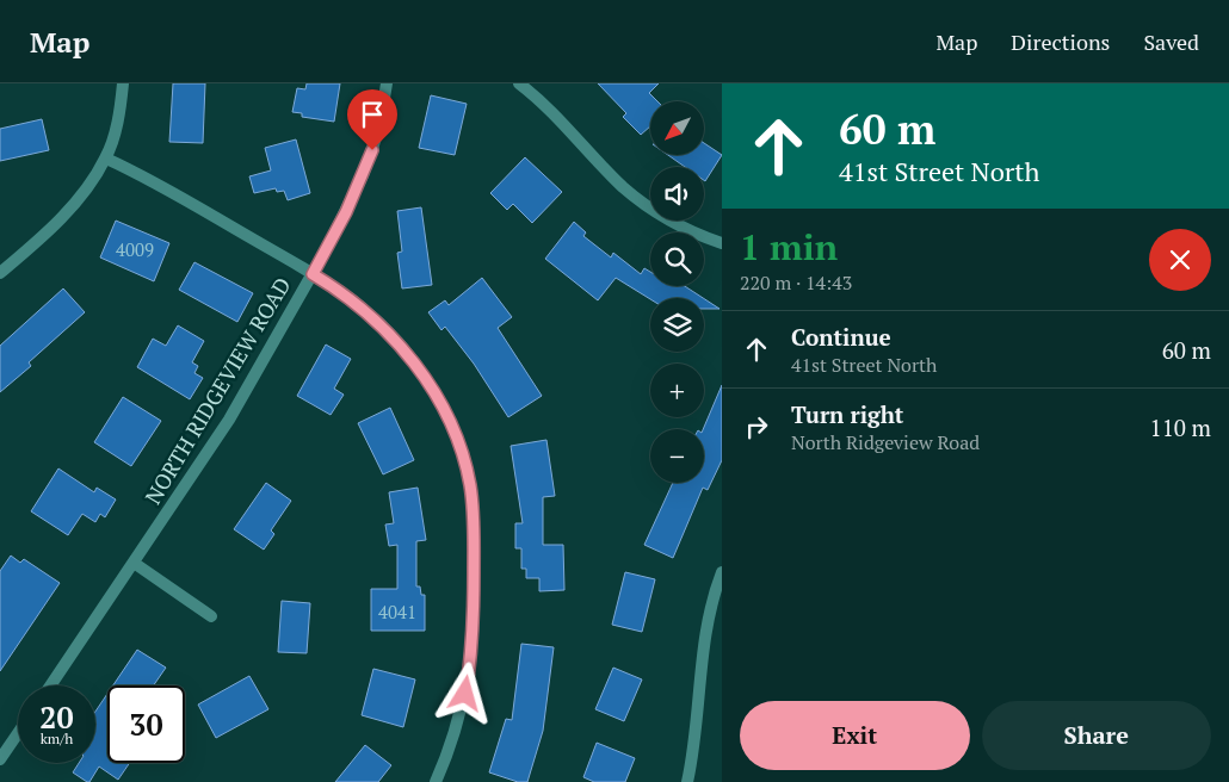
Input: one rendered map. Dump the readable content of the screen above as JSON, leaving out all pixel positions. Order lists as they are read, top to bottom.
{
  "streets": {
    "street": ["NORTH RIDGEVIEW ROAD"]
  },
  "house_numbers": ["4009", "4041"],
  "north": "bottom left",
  "page": {
    "header": "Map",
    "nav": ["Map", "Directions", "Saved"],
    "turn": ["60 m", "41st Street North"],
    "map_buttons": ["+", "−"],
    "heading": ["1 min", "220 m · 14:43"],
    "list": [
      {
        "name": "Continue",
        "note": "41st Street North",
        "value": "60 m"
      },
      {
        "name": "Turn right",
        "note": "North Ridgeview Road",
        "value": "110 m"
      }
    ],
    "speed": "20 km/h",
    "limit": "30",
    "buttons": ["Exit", "Share"]
  }
}
